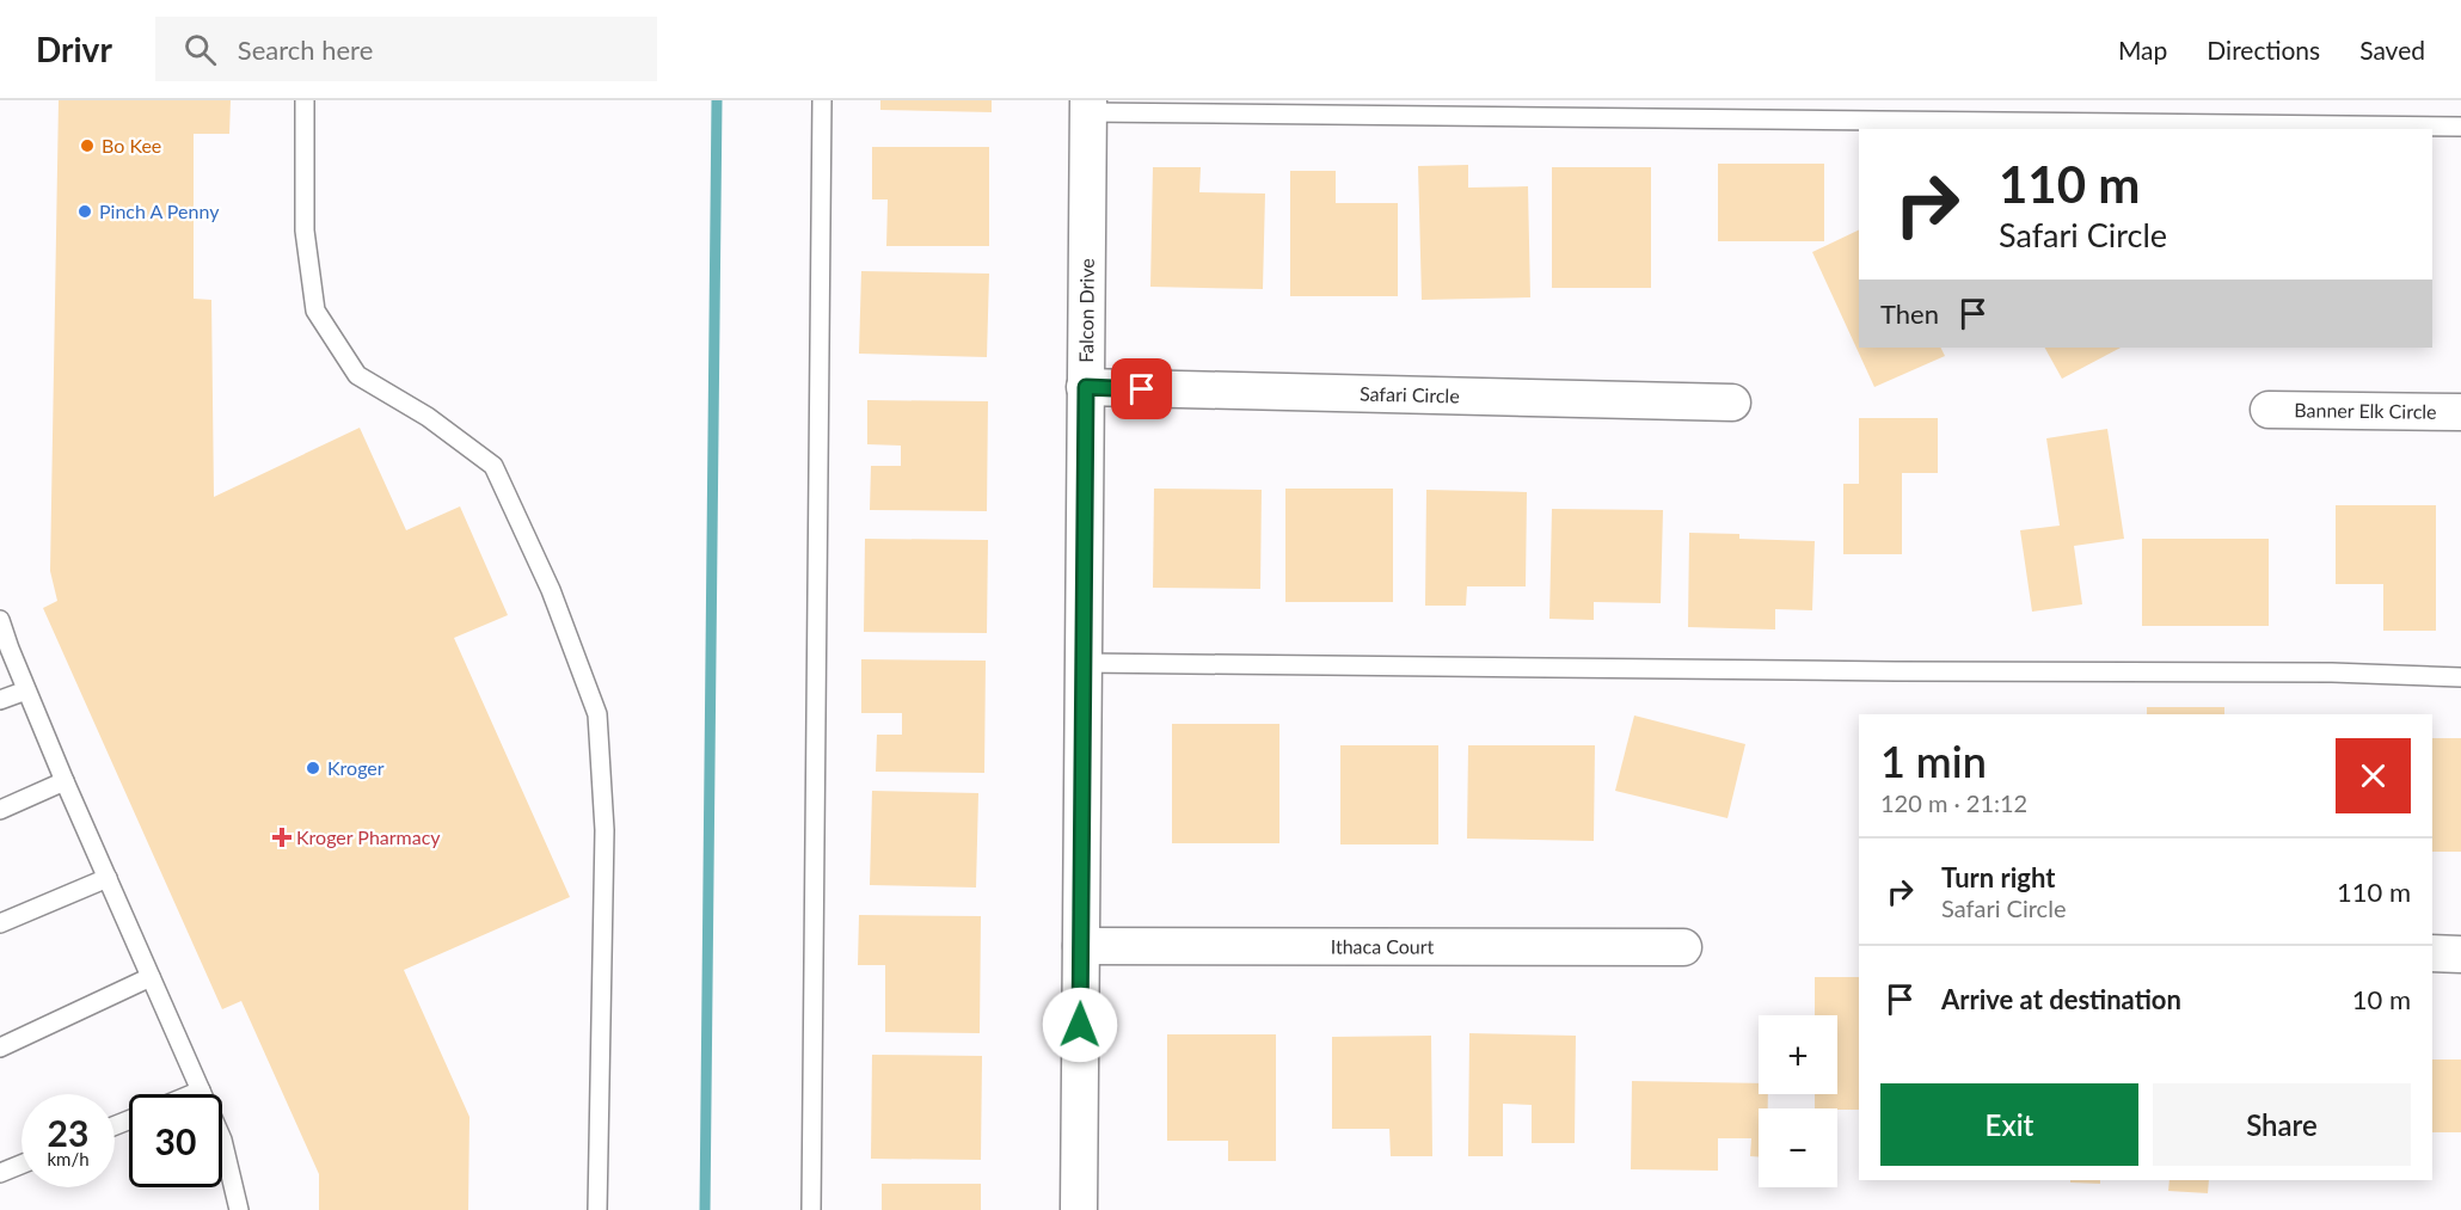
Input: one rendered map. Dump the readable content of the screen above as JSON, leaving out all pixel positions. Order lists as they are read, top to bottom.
{
  "streets": {
    "street": [
      "Falcon Drive",
      "Safari Circle",
      "Banner Elk Circle",
      "Ithaca Court"
    ]
  },
  "crossings": [
    ["Falcon Drive", "Safari Circle"],
    ["Falcon Drive", "Ithaca Court"]
  ],
  "places": {
    "other": ["Bo Kee", "Pinch A Penny", "Kroger"],
    "health": ["Kroger Pharmacy"]
  },
  "page": {
    "header": "Drivr",
    "search": "Search here",
    "nav": ["Map", "Directions", "Saved"],
    "turn": ["110 m", "Safari Circle"],
    "then": "Then",
    "heading": ["1 min", "120 m · 21:12"],
    "list": [
      {
        "name": "Turn right",
        "note": "Safari Circle",
        "value": "110 m"
      },
      {
        "name": "Arrive at destination",
        "value": "10 m"
      }
    ],
    "map_buttons": ["+", "−"],
    "buttons": ["Exit", "Share"],
    "speed": "23 km/h",
    "limit": "30"
  }
}
